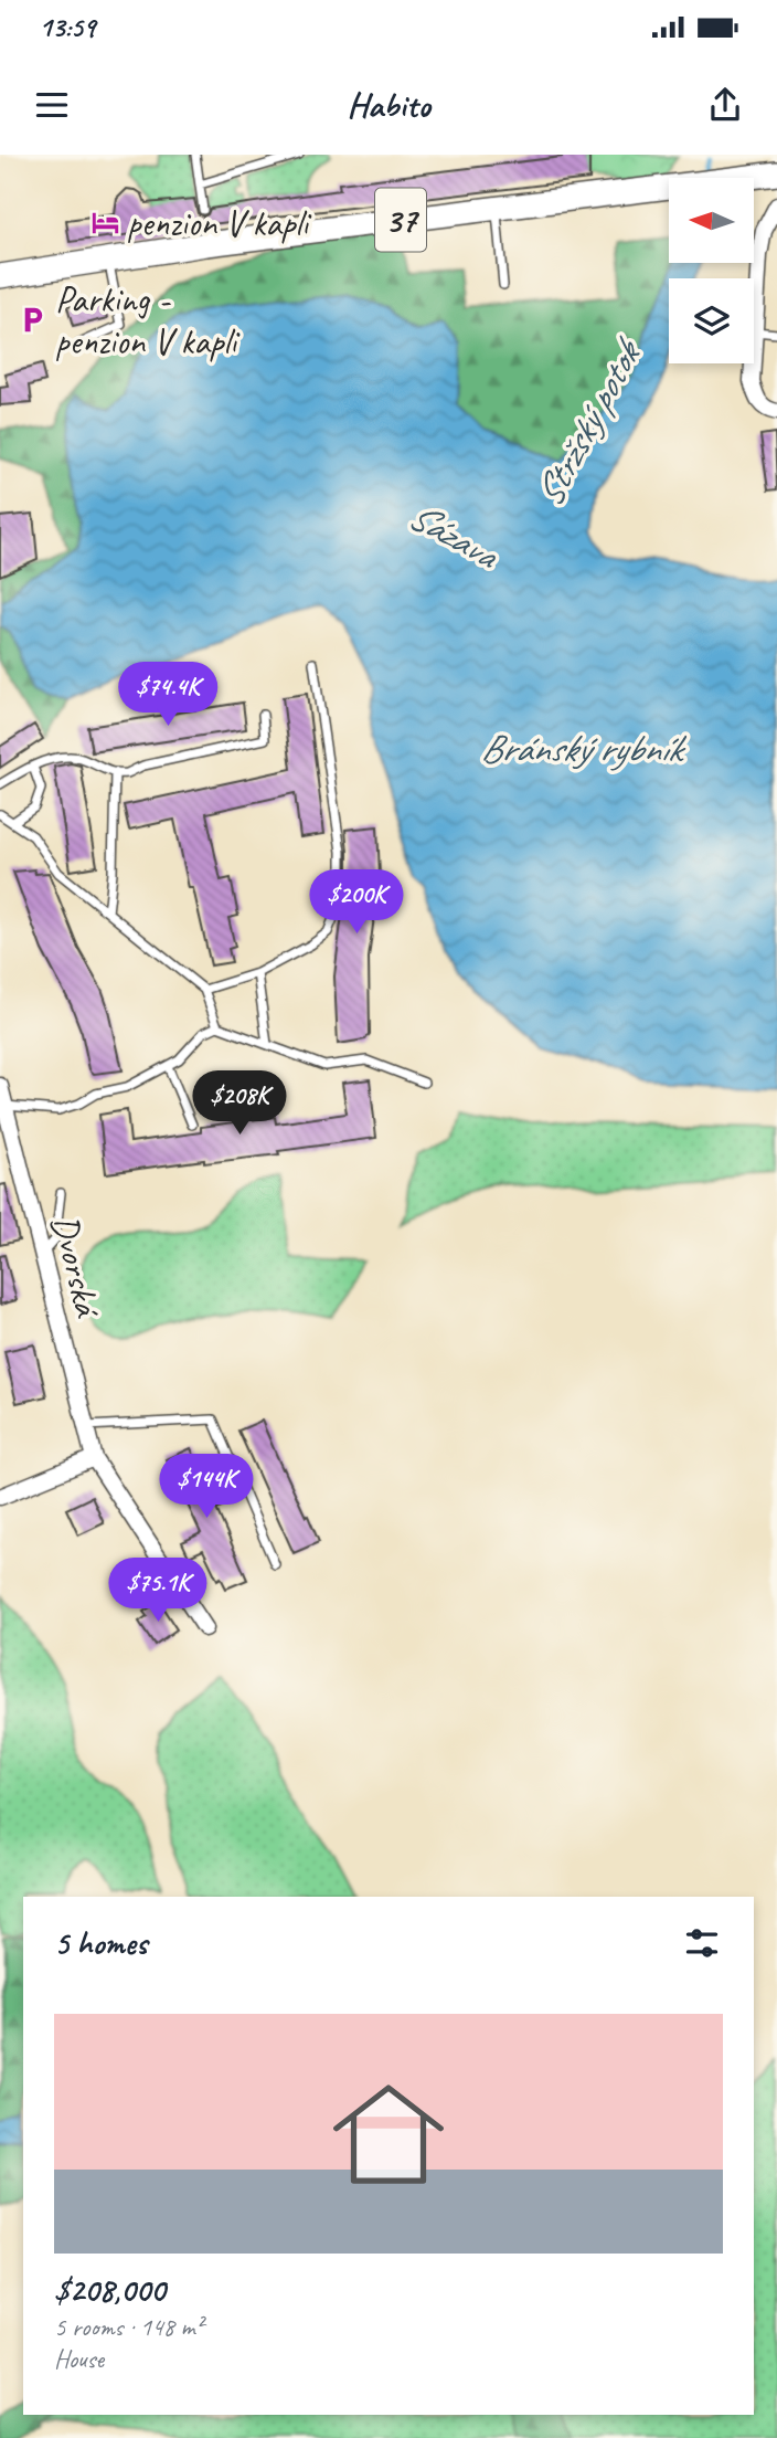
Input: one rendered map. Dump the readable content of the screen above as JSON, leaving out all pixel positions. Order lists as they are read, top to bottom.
{
  "streets": {
    "main road": ["37"],
    "street": ["Dvorská"]
  },
  "water": ["Stržský potok", "Sázava", "Bránský rybník"],
  "places": {
    "hotel": ["penzion V kapli"],
    "parking": ["Parking - penzion V kapli"]
  },
  "north": "left",
  "page": {
    "status": "13:59",
    "header": "Habito",
    "price": [
      "$74.4K",
      "$200K",
      "$208K",
      "$144K",
      "$75.1K"
    ],
    "heading": "5 homes",
    "list": [
      {
        "name": "$208,000",
        "note": "5 rooms · 148 m² · House"
      }
    ]
  }
}
